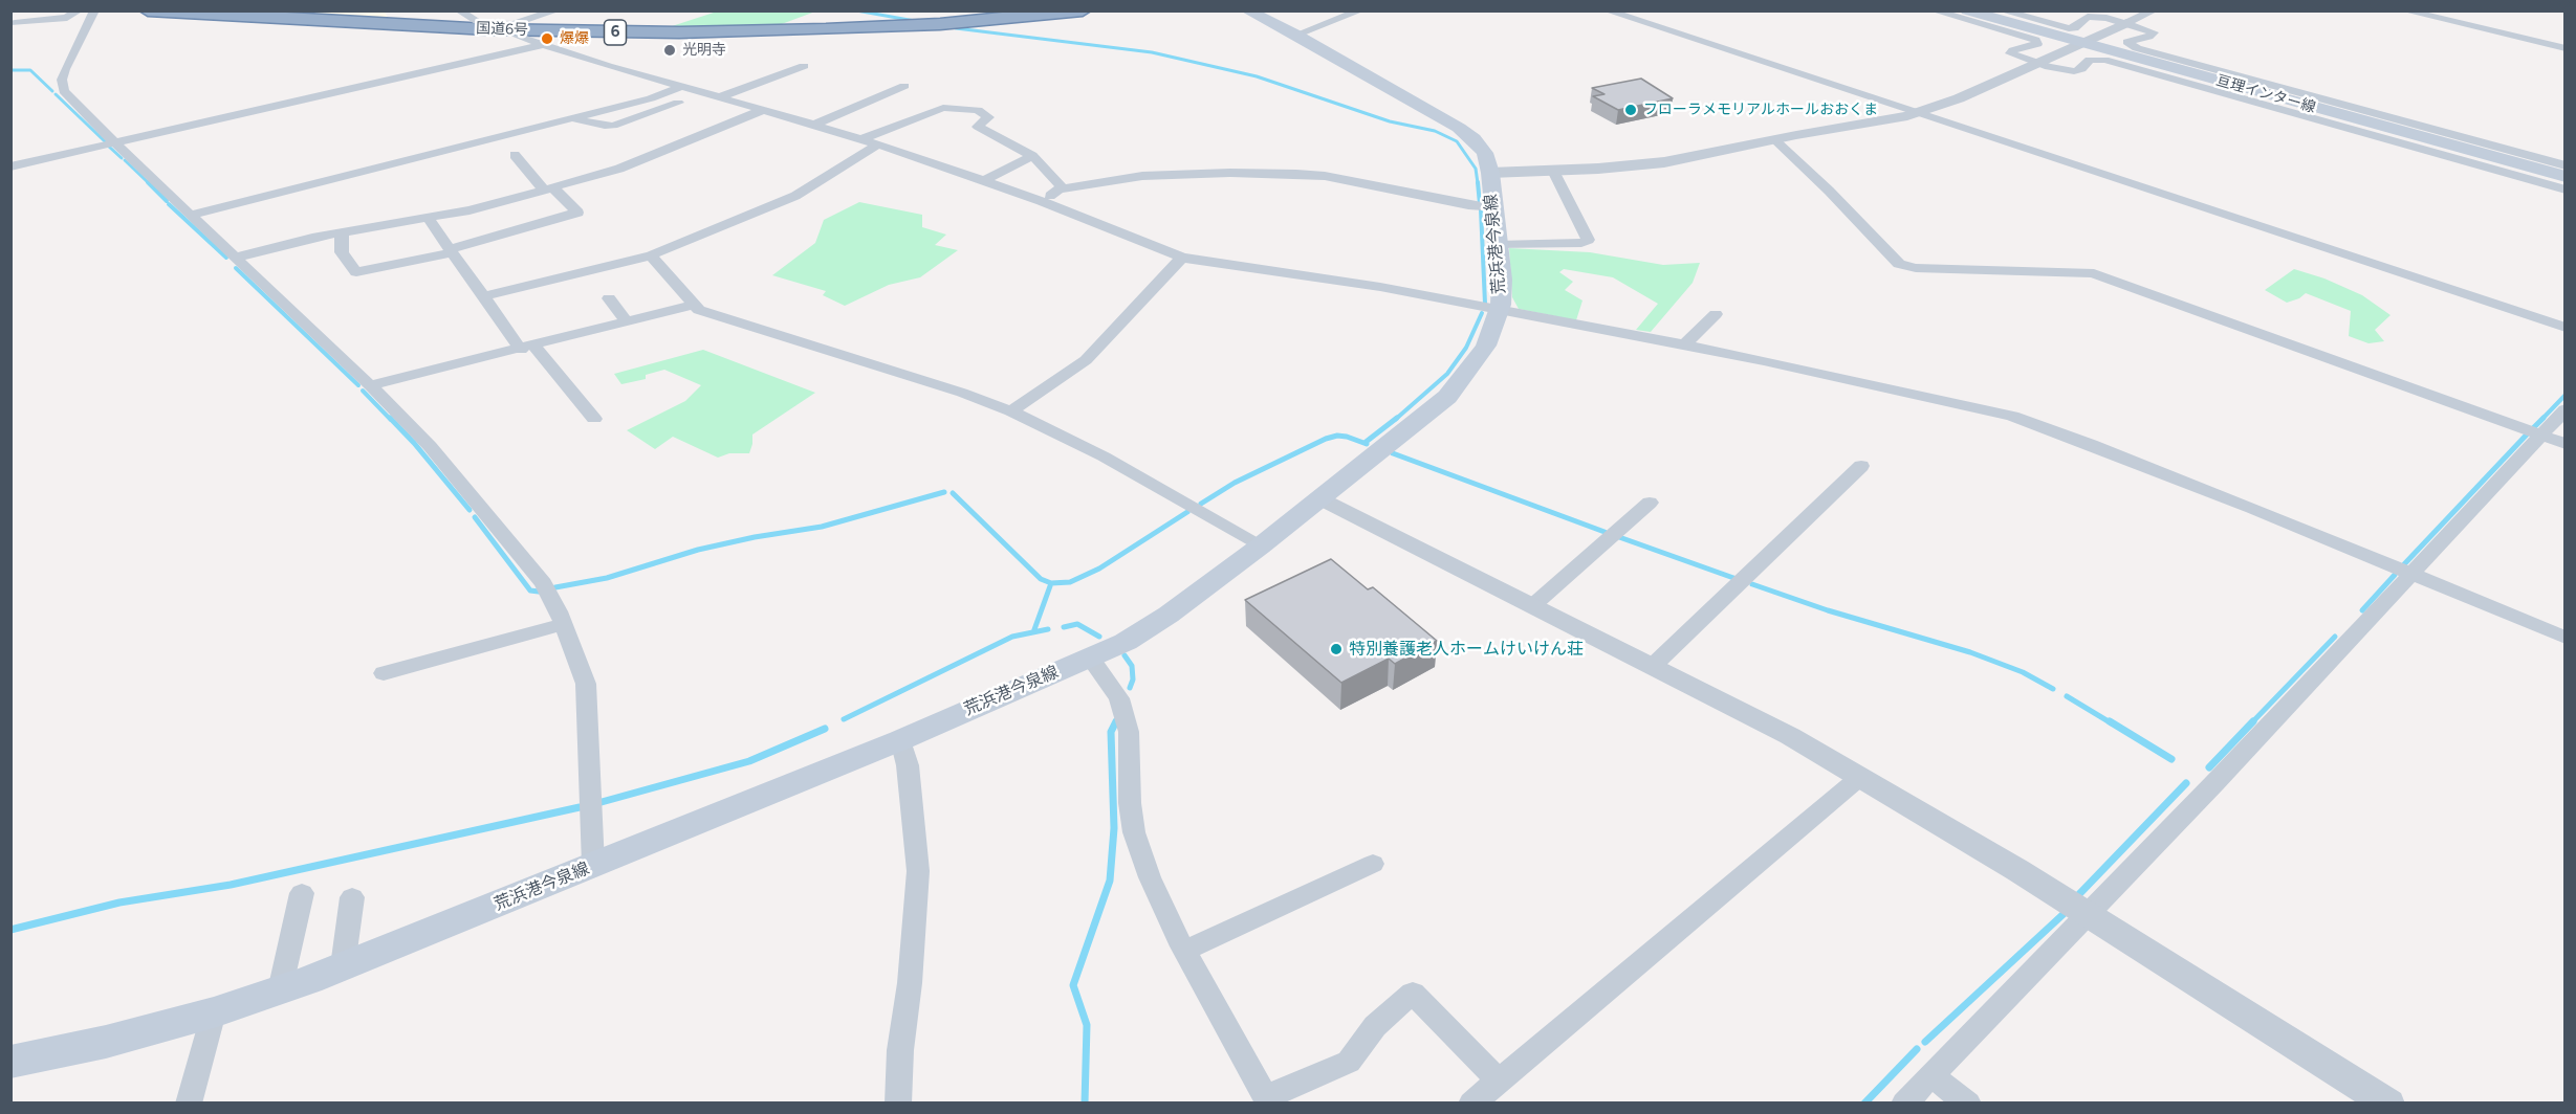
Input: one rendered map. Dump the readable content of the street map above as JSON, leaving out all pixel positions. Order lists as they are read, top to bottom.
{
  "streets": {
    "highway": ["国道6号", "6"],
    "main road": ["亘理インター線", "荒浜港今泉線"]
  },
  "places": [
    "爆爆",
    "光明寺",
    "フローラメモリアルホールおおくま",
    "特別養護老人ホームけいけん荘"
  ]
}
